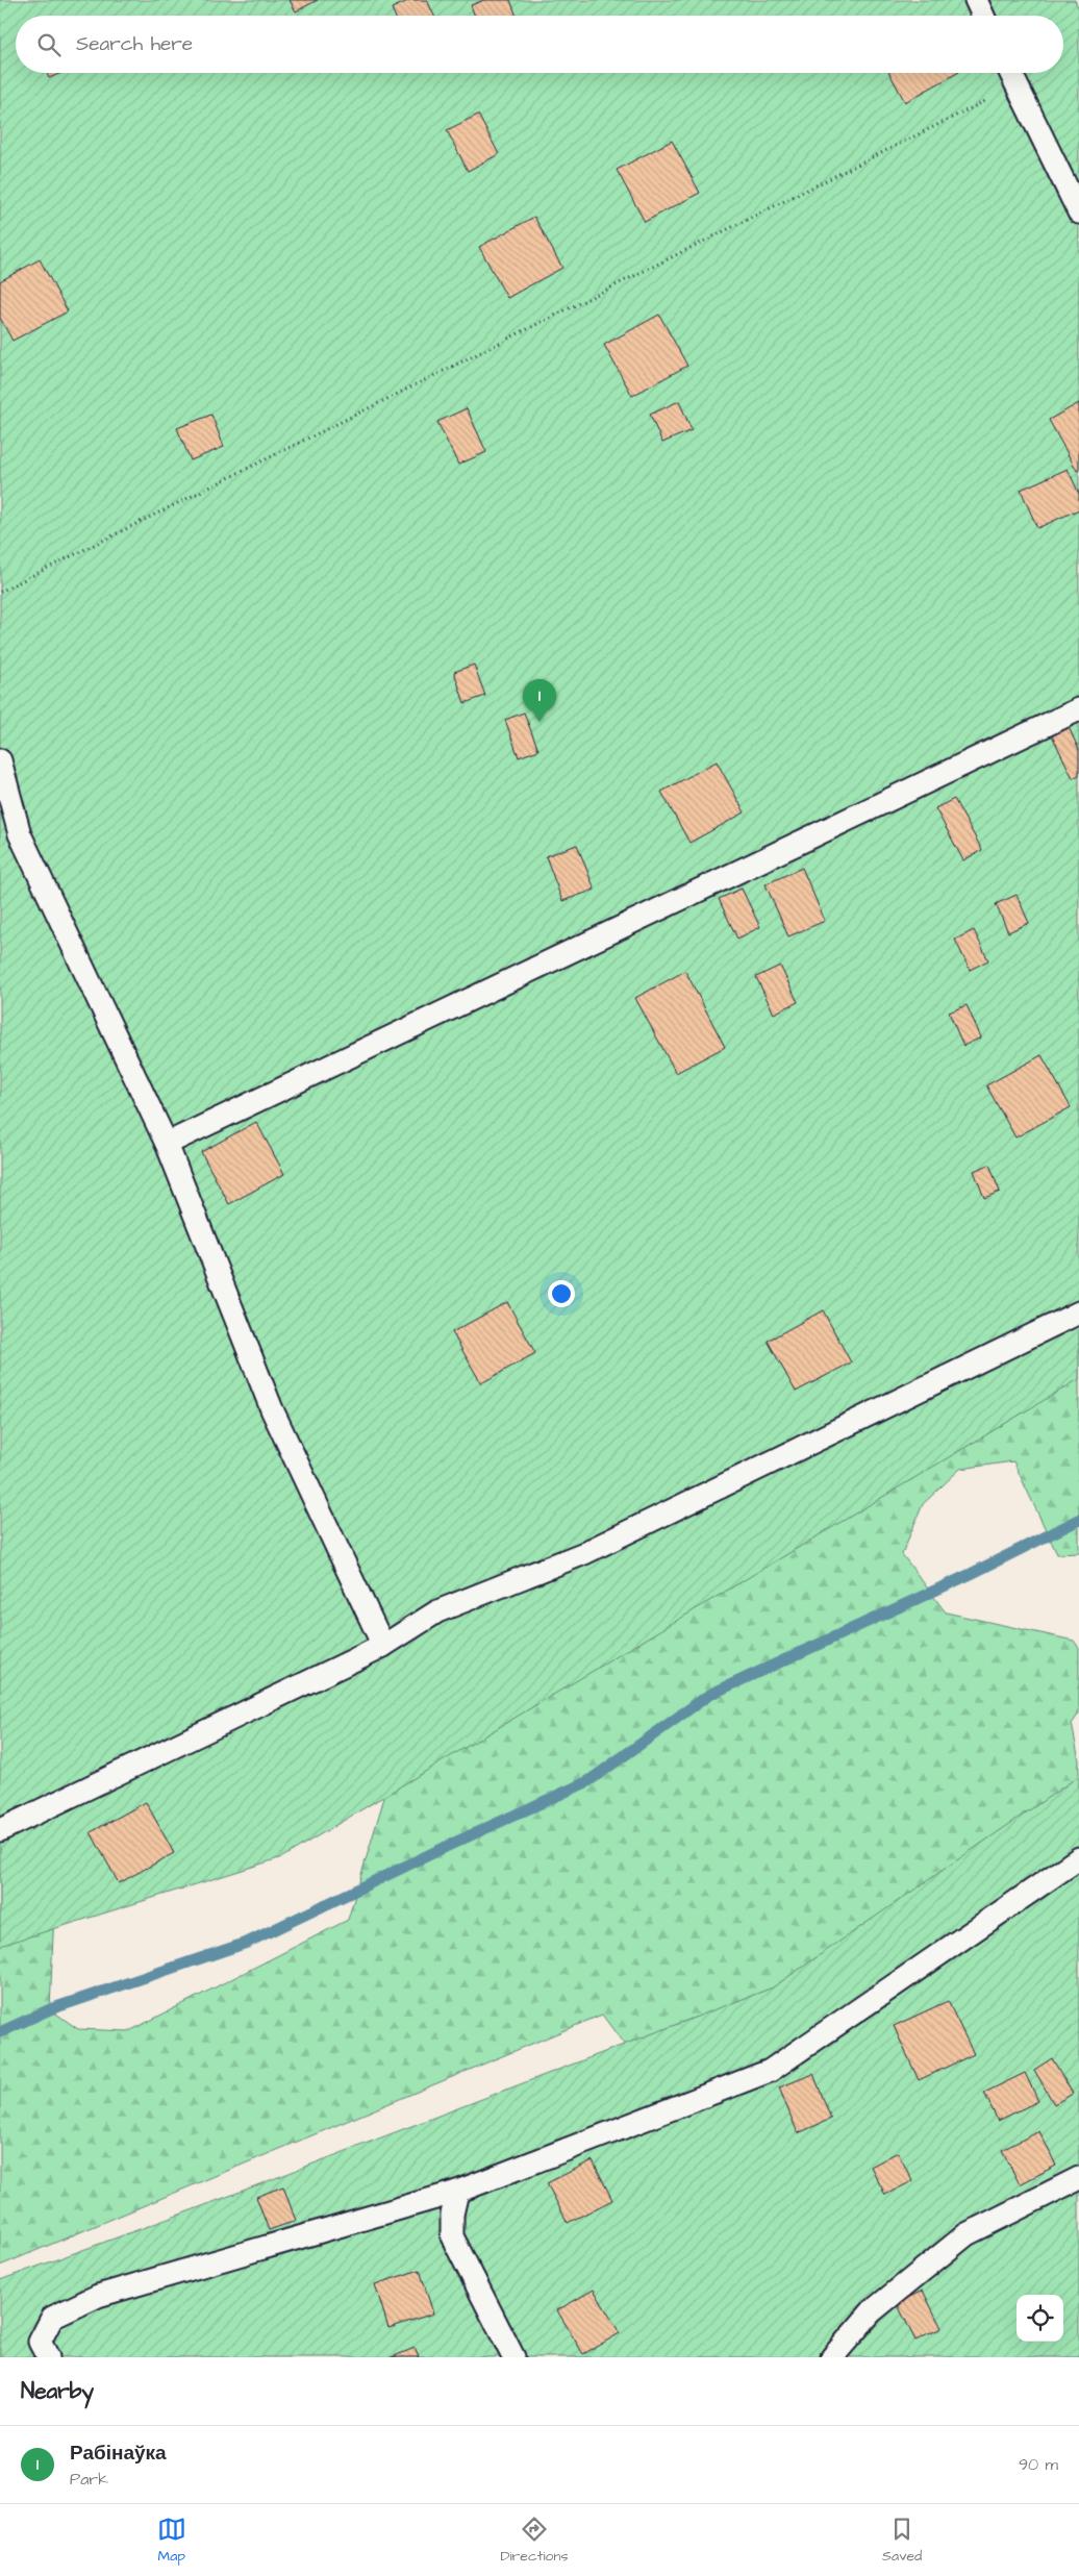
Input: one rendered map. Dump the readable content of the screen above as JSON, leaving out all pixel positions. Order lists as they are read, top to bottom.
{
  "page": {
    "search": "Search here",
    "pins": "1",
    "heading": "Nearby",
    "list": [
      {
        "mark": "1",
        "name": "Рабінаўка",
        "note": "Park",
        "value": "90 m"
      }
    ],
    "nav": ["Map", "Directions", "Saved"]
  }
}
